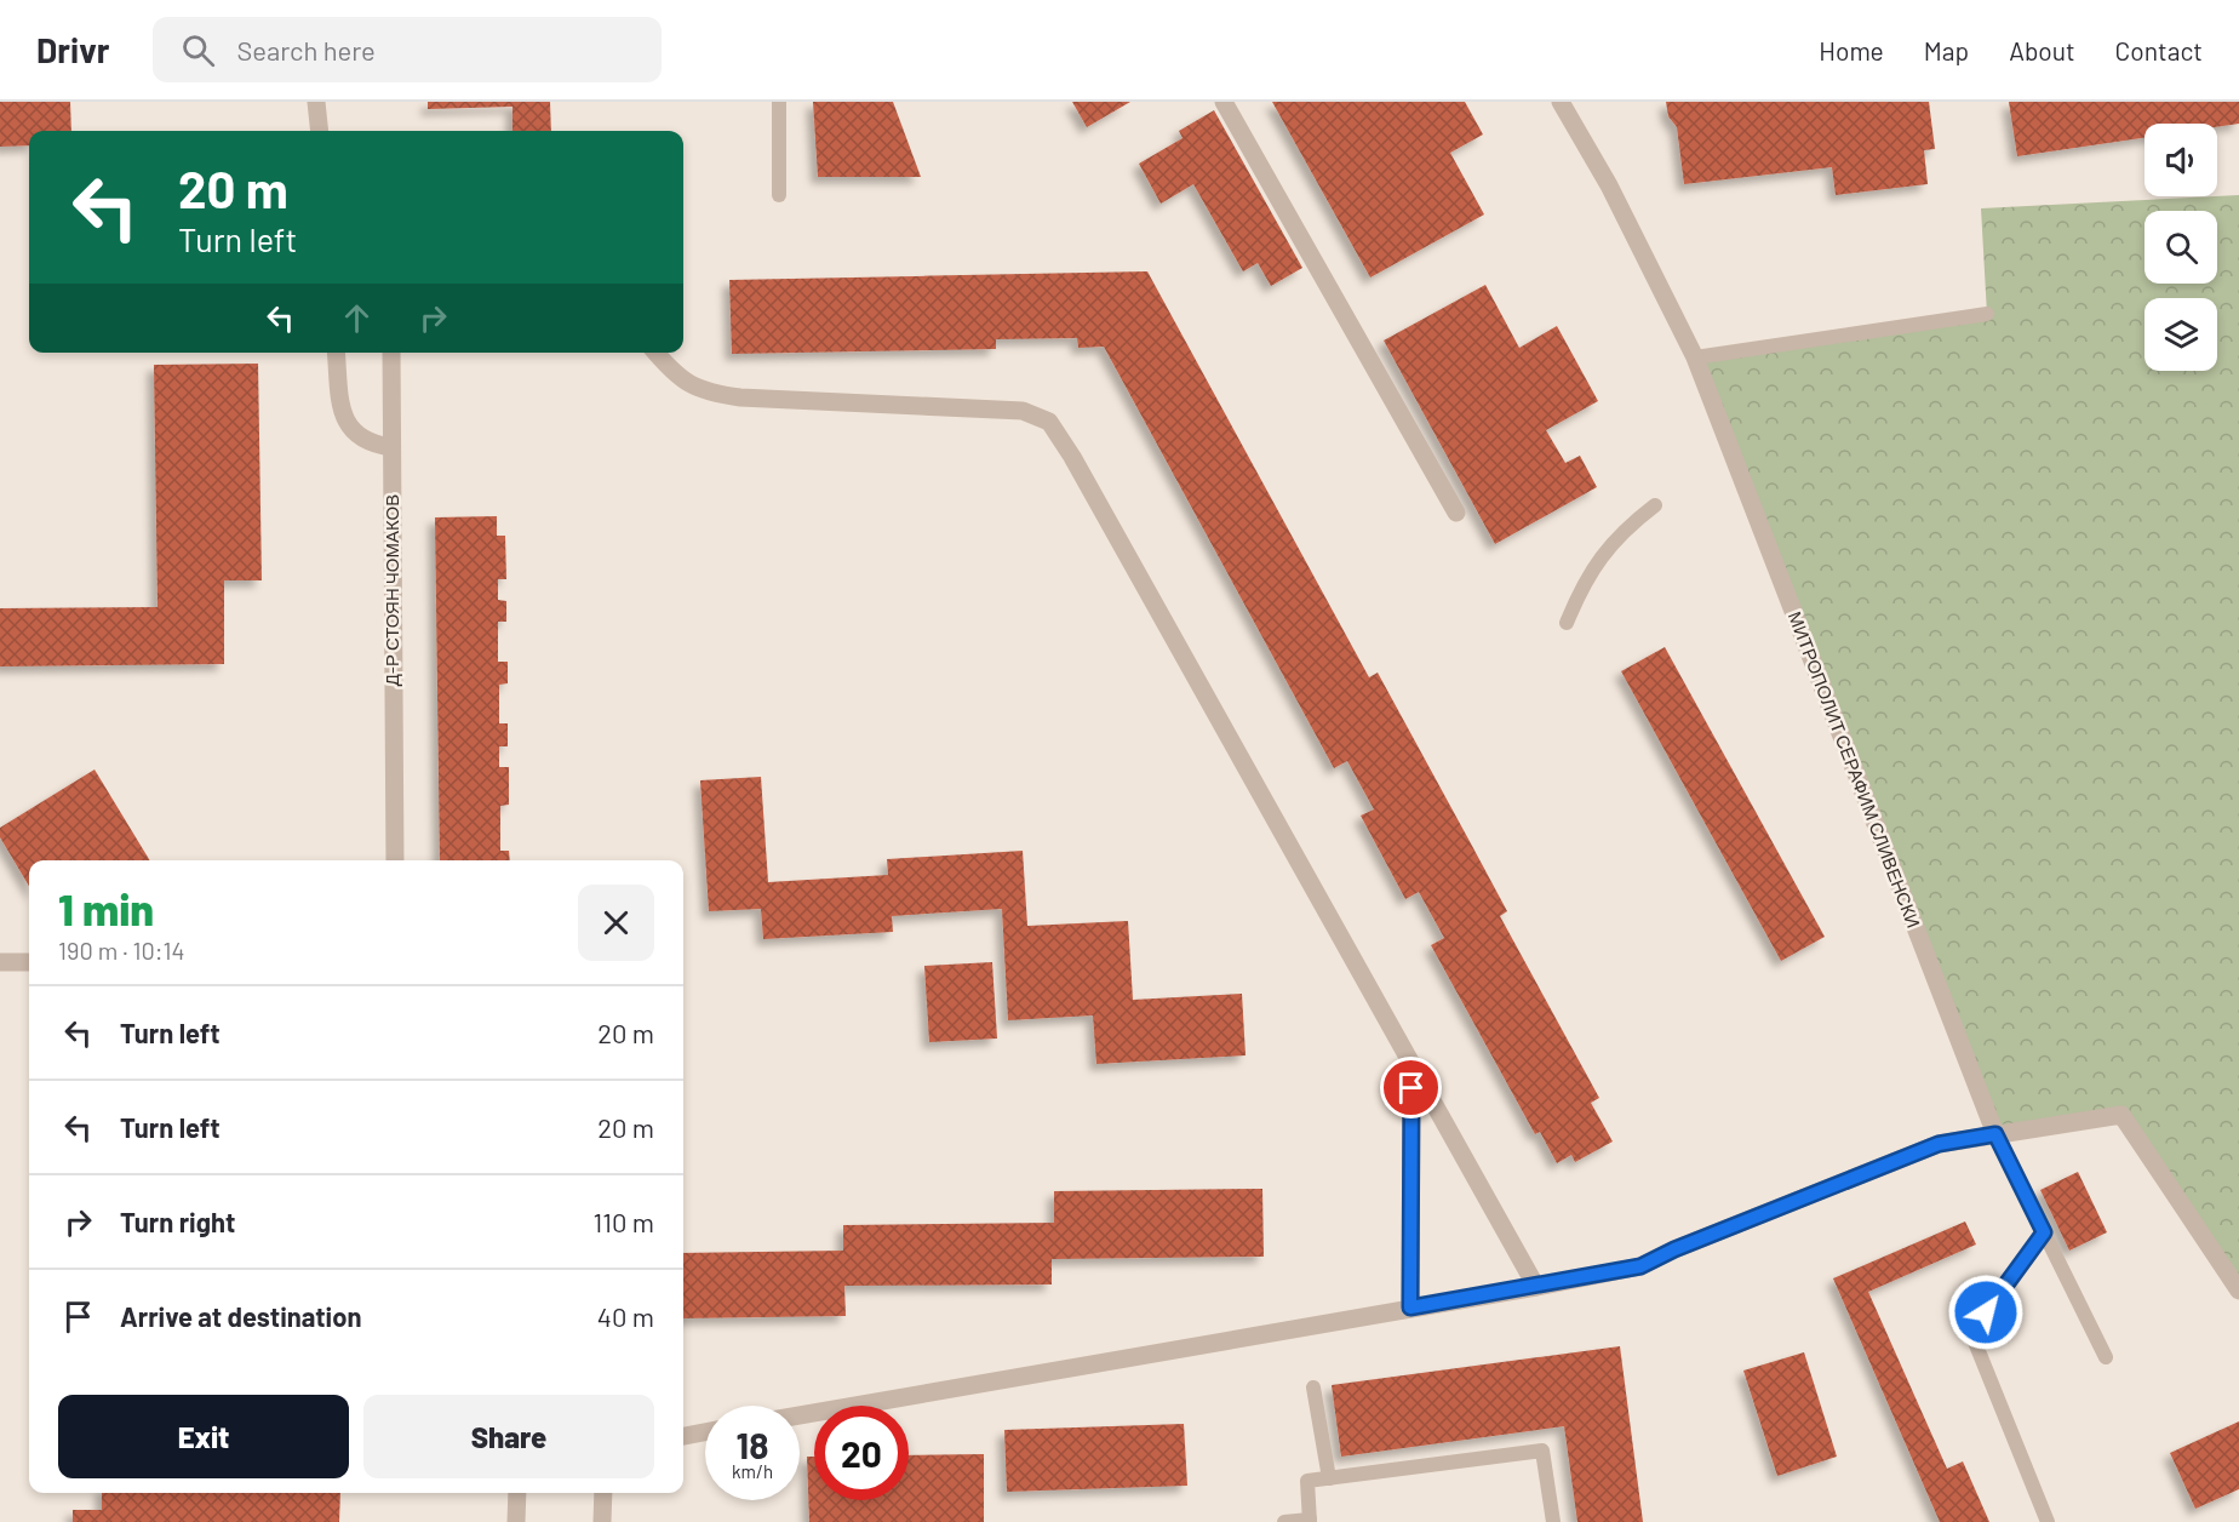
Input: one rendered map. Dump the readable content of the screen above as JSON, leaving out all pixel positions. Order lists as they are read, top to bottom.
{
  "streets": {
    "street": ["Д-Р СТОЯН ЧОМАКОВ", "МИТРОПОЛИТ СЕРАФИМ СЛИВЕНСКИ"]
  },
  "page": {
    "header": "Drivr",
    "search": "Search here",
    "nav": [
      "Home",
      "Map",
      "About",
      "Contact"
    ],
    "turn": ["20 m", "Turn left"],
    "heading": ["1 min", "190 m · 10:14"],
    "list": [
      {
        "name": "Turn left",
        "value": "20 m"
      },
      {
        "name": "Turn left",
        "value": "20 m"
      },
      {
        "name": "Turn right",
        "value": "110 m"
      },
      {
        "name": "Arrive at destination",
        "value": "40 m"
      }
    ],
    "buttons": ["Exit", "Share"],
    "speed": "18 km/h",
    "limit": "20"
  }
}
